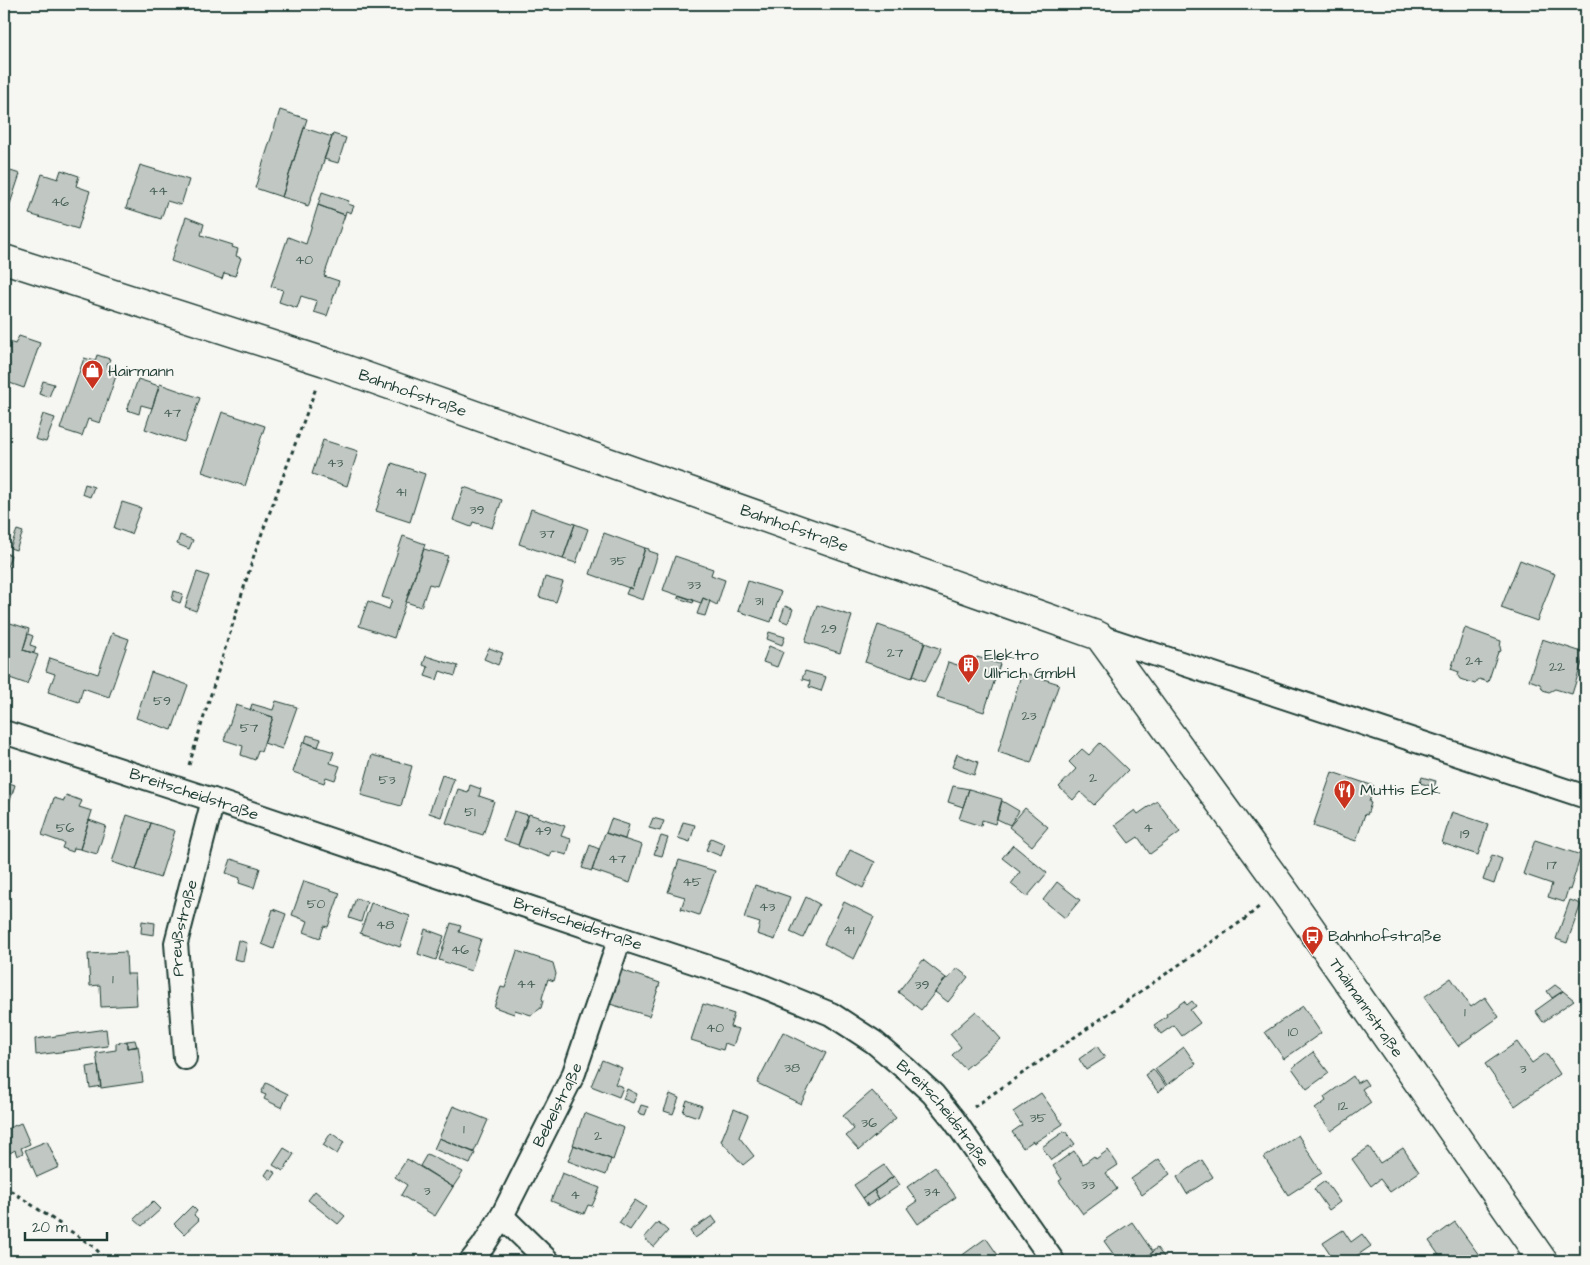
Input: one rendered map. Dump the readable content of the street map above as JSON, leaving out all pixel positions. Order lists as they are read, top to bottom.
{
  "streets": {
    "main road": ["Bahnhofstraße", "Thälmannstraße"],
    "street": ["Breitscheidstraße", "Preußstraße", "Bebelstraße"]
  },
  "crossings": [
    ["Bahnhofstraße", "Thälmannstraße"],
    ["Breitscheidstraße", "Preußstraße"],
    ["Breitscheidstraße", "Bebelstraße"]
  ],
  "places": {
    "shop": ["Hairmann"],
    "building": ["Elektro Ullrich GmbH"],
    "restaurant": ["Muttis Eck"],
    "bus stop": ["Bahnhofstraße"]
  },
  "house_numbers": [
    "44",
    "46",
    "40",
    "47",
    "43",
    "41",
    "39",
    "37",
    "35",
    "33",
    "31",
    "29",
    "27",
    "24",
    "22",
    "59",
    "23",
    "57",
    "2",
    "53",
    "51",
    "56",
    "4",
    "49",
    "19",
    "47",
    "17",
    "45",
    "50",
    "43",
    "48",
    "41",
    "46",
    "1",
    "44",
    "39",
    "1",
    "40",
    "10",
    "38",
    "3",
    "12",
    "35",
    "36",
    "1",
    "2",
    "33",
    "3",
    "34",
    "4"
  ],
  "scale_bar": "20 m"
}
